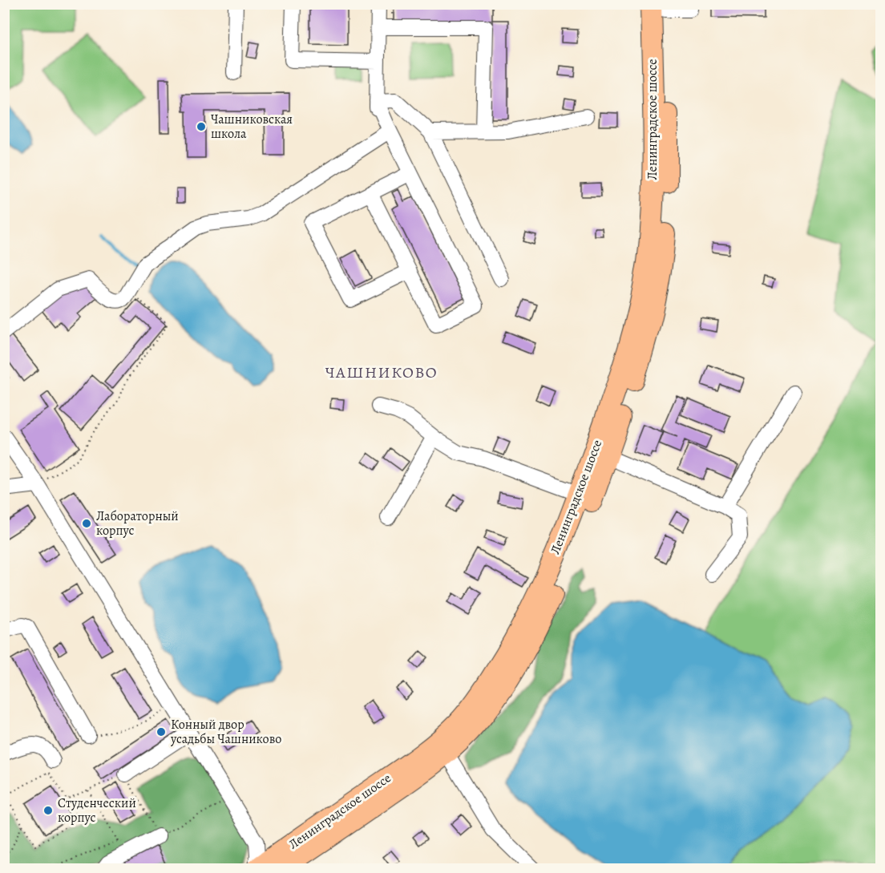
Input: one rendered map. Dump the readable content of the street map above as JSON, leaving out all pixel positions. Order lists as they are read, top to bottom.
{
  "streets": {
    "highway": ["Ленинградское шоссе"]
  },
  "districts": ["ЧАШНИКОВО"],
  "places": [
    "Чашниковская школа",
    "Лабораторный корпус",
    "Конный двор усадьбы Чашниково",
    "Студенческий корпус"
  ]
}
